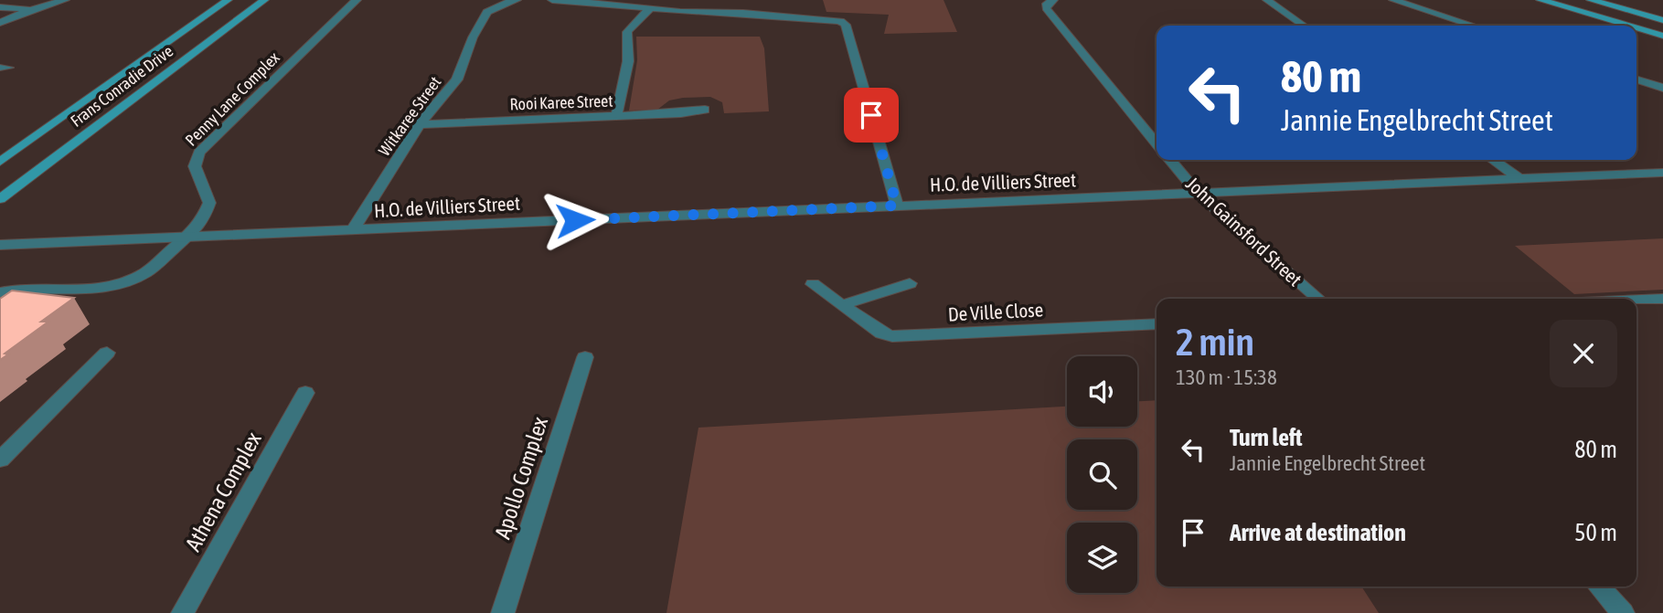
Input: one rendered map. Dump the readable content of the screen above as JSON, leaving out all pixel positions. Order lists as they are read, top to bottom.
{
  "streets": {
    "street": [
      "Frans Conradie Drive",
      "Penny Lane Complex",
      "Rooi Karee Street",
      "Witkaree Street",
      "H.O. de Villiers Street",
      "John Gainsford Street",
      "De Ville Close",
      "Apollo Complex",
      "Athena Complex"
    ]
  },
  "crossings": [
    ["Penny Lane Complex", "H.O. de Villiers Street"],
    ["Rooi Karee Street", "Witkaree Street"],
    ["Witkaree Street", "H.O. de Villiers Street"],
    ["H.O. de Villiers Street", "John Gainsford Street"]
  ],
  "page": {
    "turn": ["80 m", "Jannie Engelbrecht Street"],
    "heading": ["2 min", "130 m · 15:38"],
    "list": [
      {
        "name": "Turn left",
        "note": "Jannie Engelbrecht Street",
        "value": "80 m"
      },
      {
        "name": "Arrive at destination",
        "value": "50 m"
      }
    ]
  }
}
